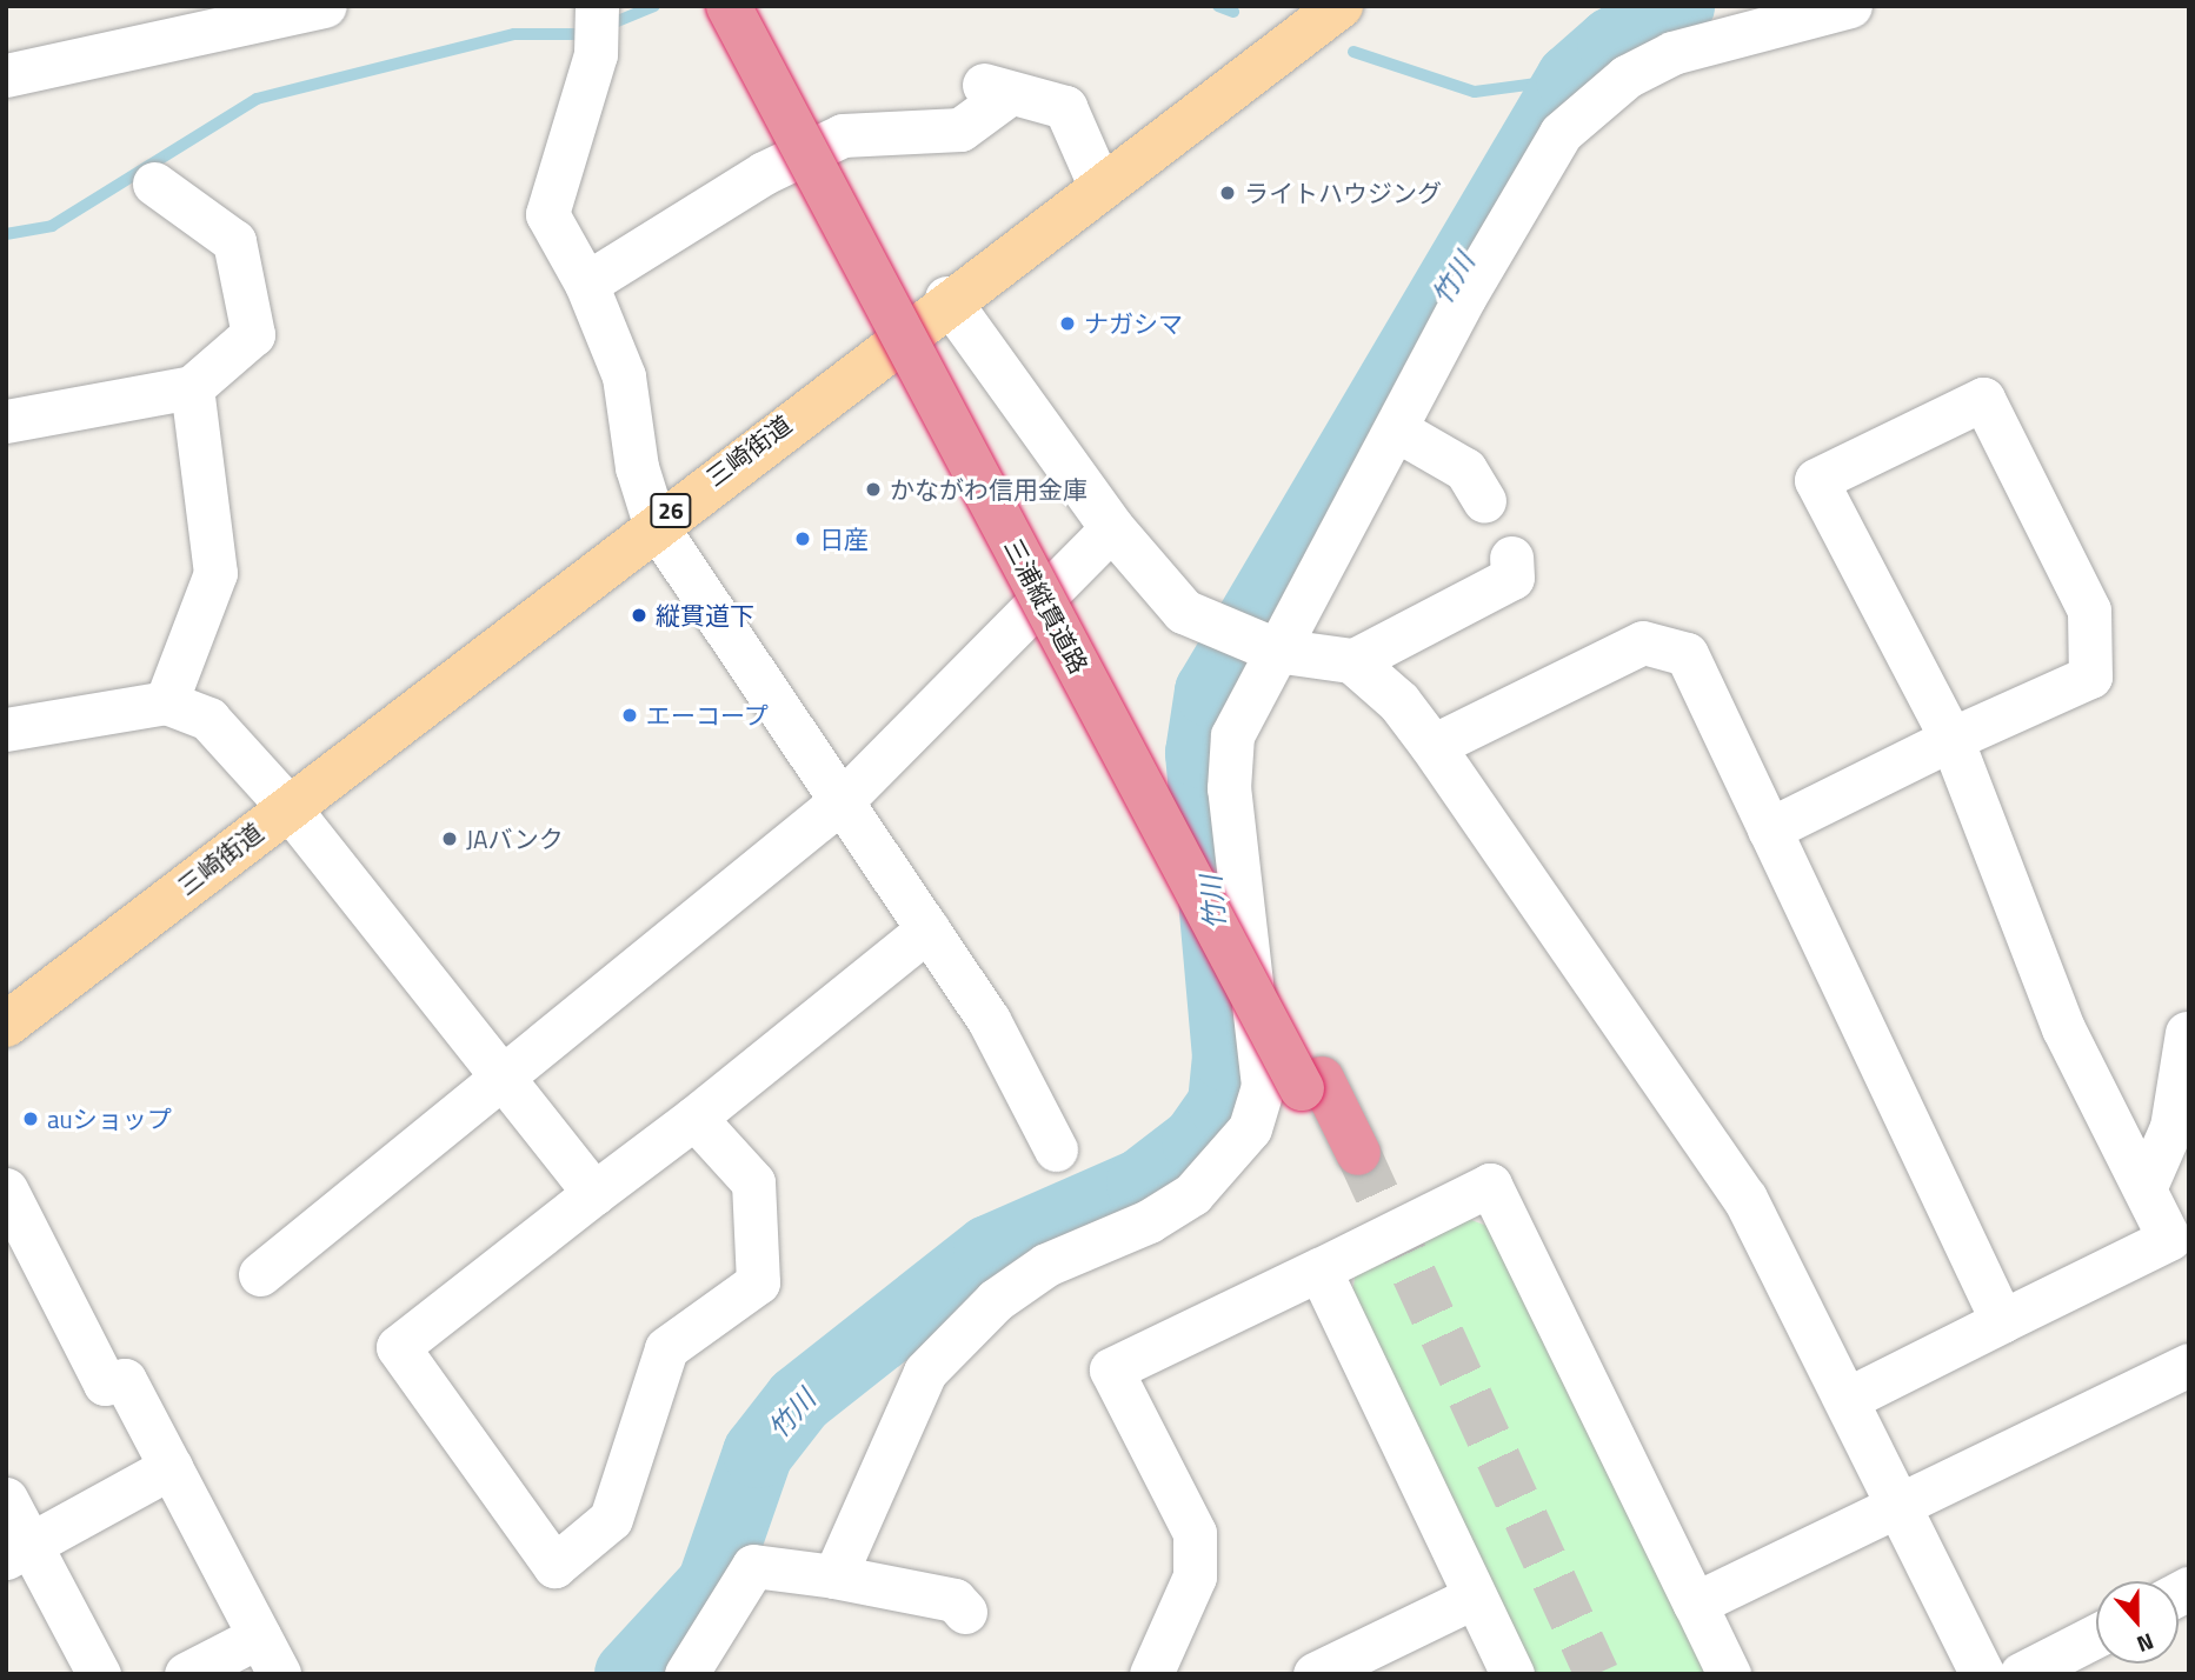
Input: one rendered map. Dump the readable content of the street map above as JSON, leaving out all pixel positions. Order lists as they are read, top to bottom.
{
  "streets": {
    "highway": ["三浦縦貫道路"],
    "main road": ["三崎街道", "26"]
  },
  "water": ["竹川"],
  "places": [
    "ライトハウジング",
    "ナガシマ",
    "かながわ信用金庫",
    "日産",
    "縦貫道下",
    "エーコープ",
    "JAバンク",
    "auショップ"
  ],
  "north": "bottom"
}
